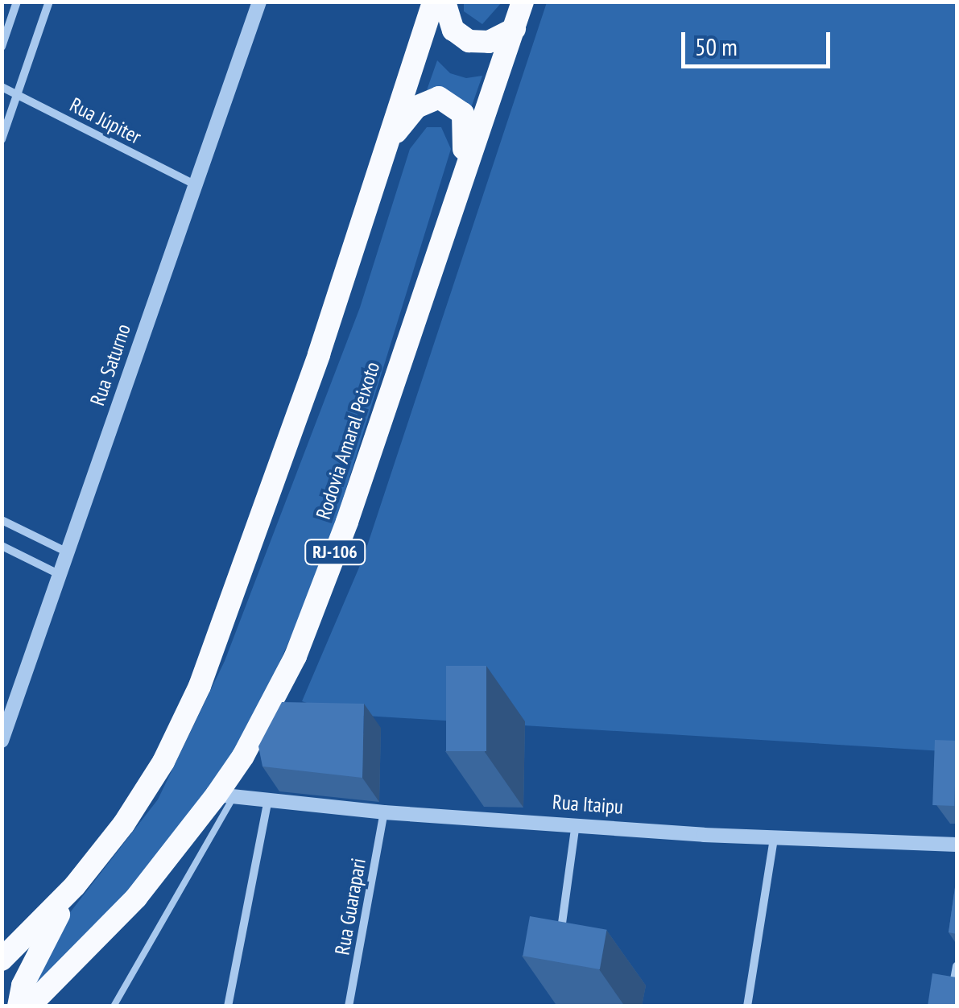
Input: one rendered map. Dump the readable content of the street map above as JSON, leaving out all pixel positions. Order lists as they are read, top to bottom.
{
  "streets": {
    "highway": ["Rodovia Amaral Peixoto", "RJ-106"],
    "street": [
      "Rua Júpiter",
      "Rua Saturno",
      "Rua Itaipu",
      "Rua Guarapari"
    ]
  },
  "crossings": [
    ["Rua Júpiter", "Rua Saturno"],
    ["Rodovia Amaral Peixoto", "Rua Itaipu"],
    ["Rua Itaipu", "Rua Guarapari"]
  ],
  "scale_bar": "50 m"
}
